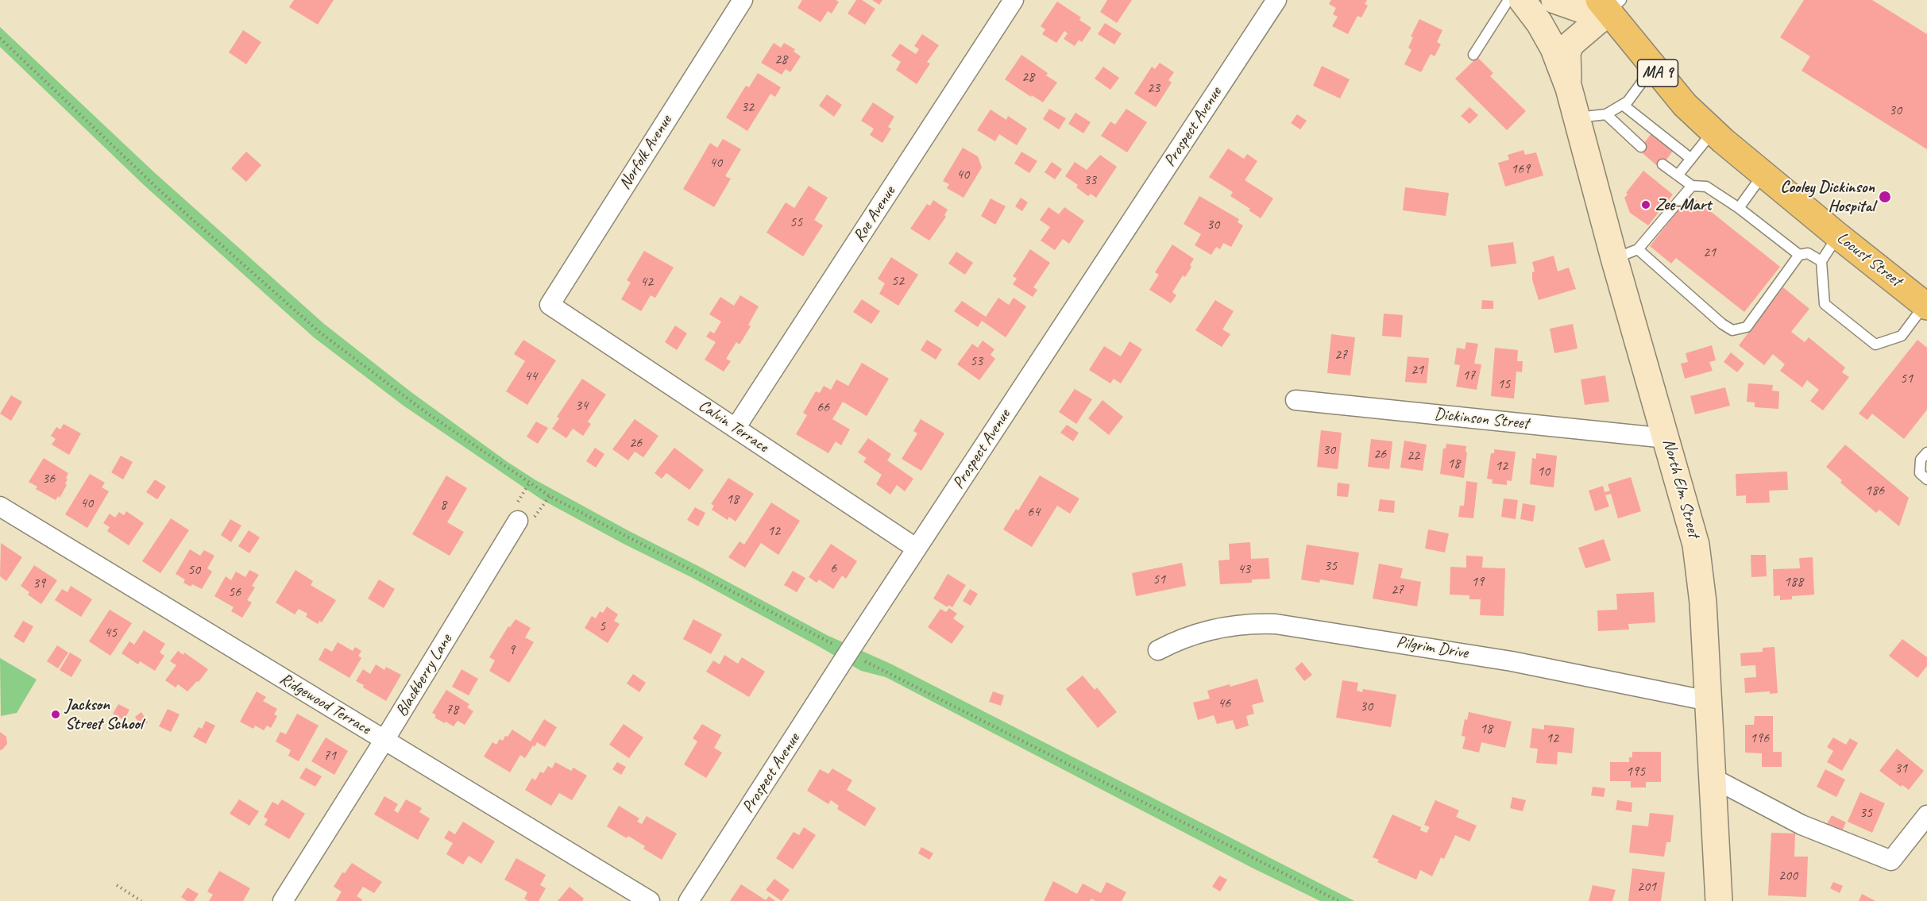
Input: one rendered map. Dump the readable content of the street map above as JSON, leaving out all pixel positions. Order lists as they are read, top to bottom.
{
  "streets": {
    "highway": ["MA 9", "Locust Street"],
    "main road": ["North Elm Street"],
    "street": [
      "Prospect Avenue",
      "Norfolk Avenue",
      "Roe Avenue",
      "Dickinson Street",
      "Calvin Terrace",
      "Pilgrim Drive",
      "Blackberry Lane",
      "Ridgewood Terrace"
    ]
  },
  "crossings": [
    ["MA 9", "Locust Street"],
    ["MA 9", "North Elm Street"],
    ["Prospect Avenue", "Calvin Terrace"],
    ["Norfolk Avenue", "Calvin Terrace"],
    ["Roe Avenue", "Calvin Terrace"],
    ["Dickinson Street", "North Elm Street"],
    ["North Elm Street", "Pilgrim Drive"],
    ["Blackberry Lane", "Ridgewood Terrace"]
  ],
  "places": ["Cooley Dickinson Hospital", "Zee-Mart", "Jackson Street School"],
  "house_numbers": [
    "28",
    "28",
    "23",
    "32",
    "30",
    "40",
    "169",
    "40",
    "33",
    "55",
    "30",
    "21",
    "52",
    "42",
    "27",
    "53",
    "21",
    "17",
    "44",
    "51",
    "15",
    "34",
    "66",
    "26",
    "30",
    "26",
    "22",
    "18",
    "12",
    "10",
    "36",
    "186",
    "18",
    "40",
    "8",
    "64",
    "12",
    "35",
    "6",
    "43",
    "50",
    "51",
    "19",
    "188",
    "39",
    "27",
    "56",
    "5",
    "45",
    "9",
    "46",
    "30",
    "78",
    "18",
    "12",
    "196",
    "71",
    "31",
    "195",
    "35",
    "200",
    "201"
  ]
}
